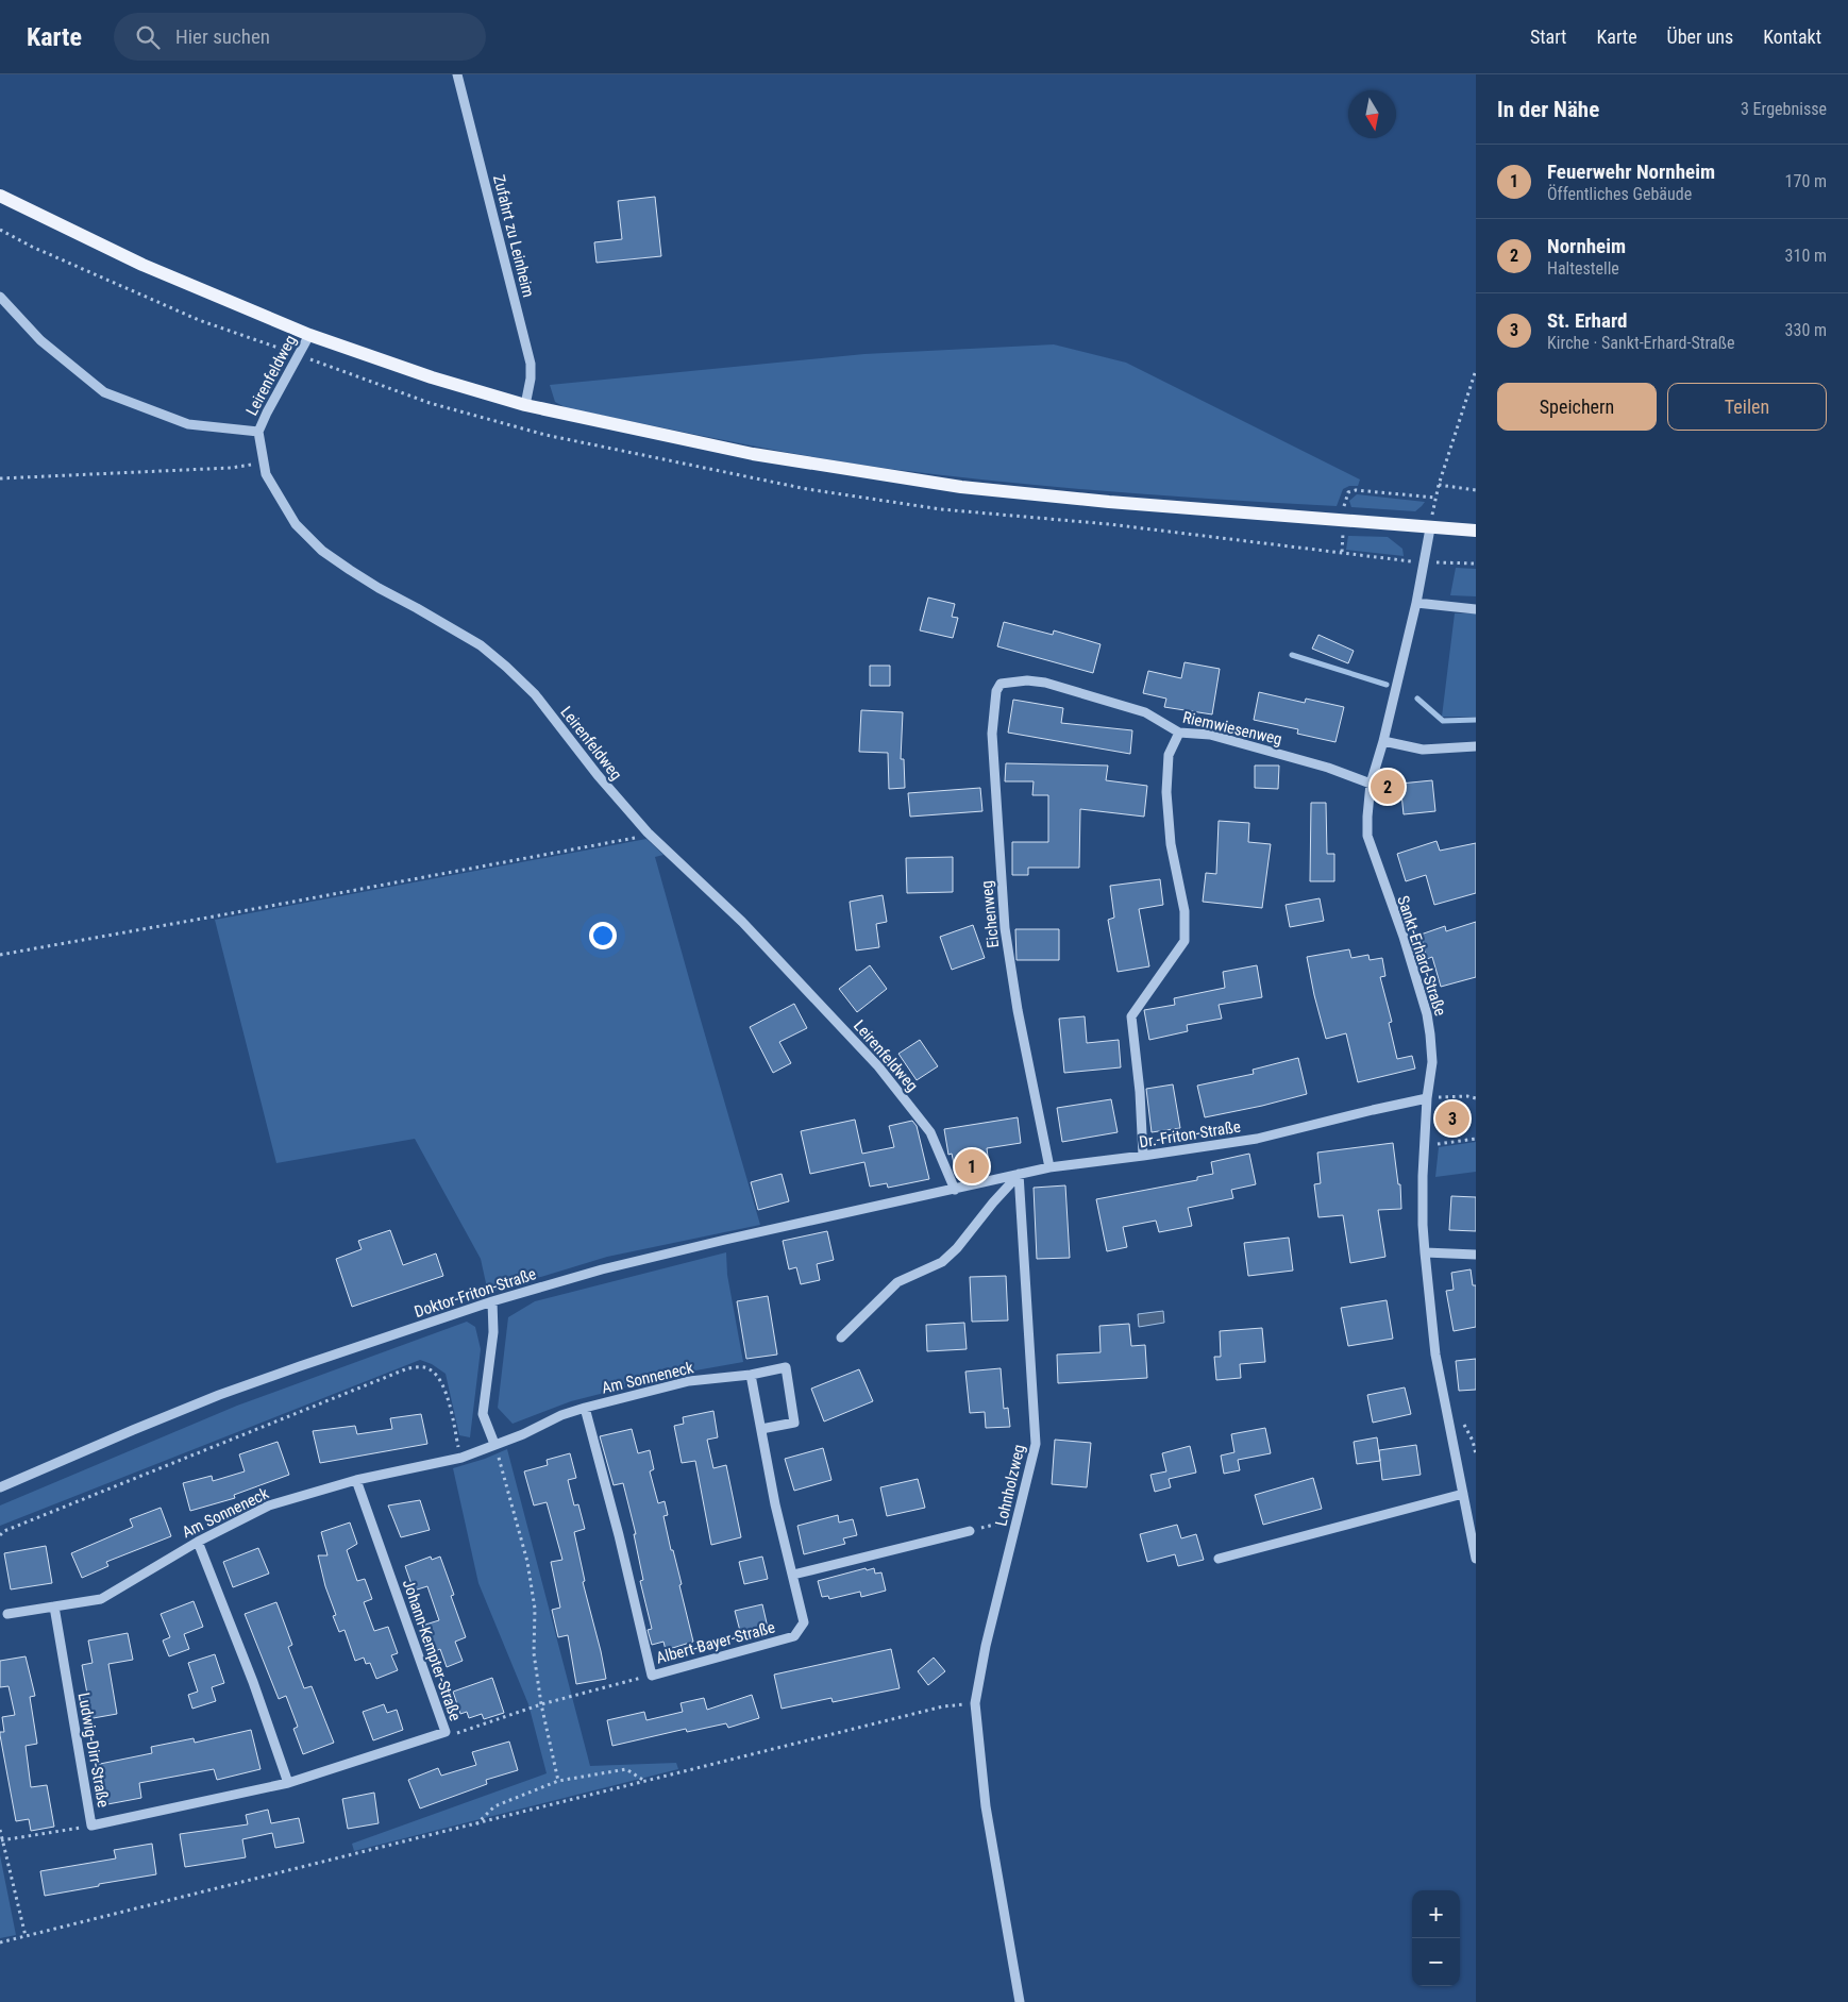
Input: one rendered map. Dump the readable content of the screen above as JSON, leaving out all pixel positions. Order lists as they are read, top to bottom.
{
  "streets": {
    "street": [
      "Zufahrt zu Leinheim",
      "Leirenfeldweg",
      "Riemwiesenweg",
      "Eichenweg",
      "Sankt-Erhard-Straße",
      "Dr.-Friton-Straße",
      "Doktor-Friton-Straße",
      "Am Sonneneck",
      "Lohnholzweg",
      "Albert-Bayer-Straße",
      "Johann-Kempter-Straße",
      "Ludwig-Dirr-Straße"
    ]
  },
  "crossings": [
    ["Leirenfeldweg", "Dr.-Friton-Straße"],
    ["Leirenfeldweg", "Doktor-Friton-Straße"],
    ["Riemwiesenweg", "Eichenweg"],
    ["Riemwiesenweg", "Sankt-Erhard-Straße"],
    ["Eichenweg", "Dr.-Friton-Straße"],
    ["Sankt-Erhard-Straße", "Dr.-Friton-Straße"],
    ["Dr.-Friton-Straße", "Doktor-Friton-Straße"],
    ["Dr.-Friton-Straße", "Lohnholzweg"],
    ["Am Sonneneck", "Albert-Bayer-Straße"],
    ["Am Sonneneck", "Johann-Kempter-Straße"],
    ["Am Sonneneck", "Ludwig-Dirr-Straße"],
    ["Johann-Kempter-Straße", "Ludwig-Dirr-Straße"]
  ],
  "north": "bottom",
  "page": {
    "header": "Karte",
    "search": "Hier suchen",
    "nav": [
      "Start",
      "Karte",
      "Über uns",
      "Kontakt"
    ],
    "heading": ["In der Nähe", "3 Ergebnisse"],
    "list": [
      {
        "mark": "1",
        "name": "Feuerwehr Nornheim",
        "note": "Öffentliches Gebäude",
        "value": "170 m"
      },
      {
        "mark": "2",
        "name": "Nornheim",
        "note": "Haltestelle",
        "value": "310 m"
      },
      {
        "mark": "3",
        "name": "St. Erhard",
        "note": "Kirche · Sankt-Erhard-Straße",
        "value": "330 m"
      }
    ],
    "buttons": ["Speichern", "Teilen"],
    "pins": ["2", "3", "1"],
    "map_buttons": ["+", "−"]
  }
}
